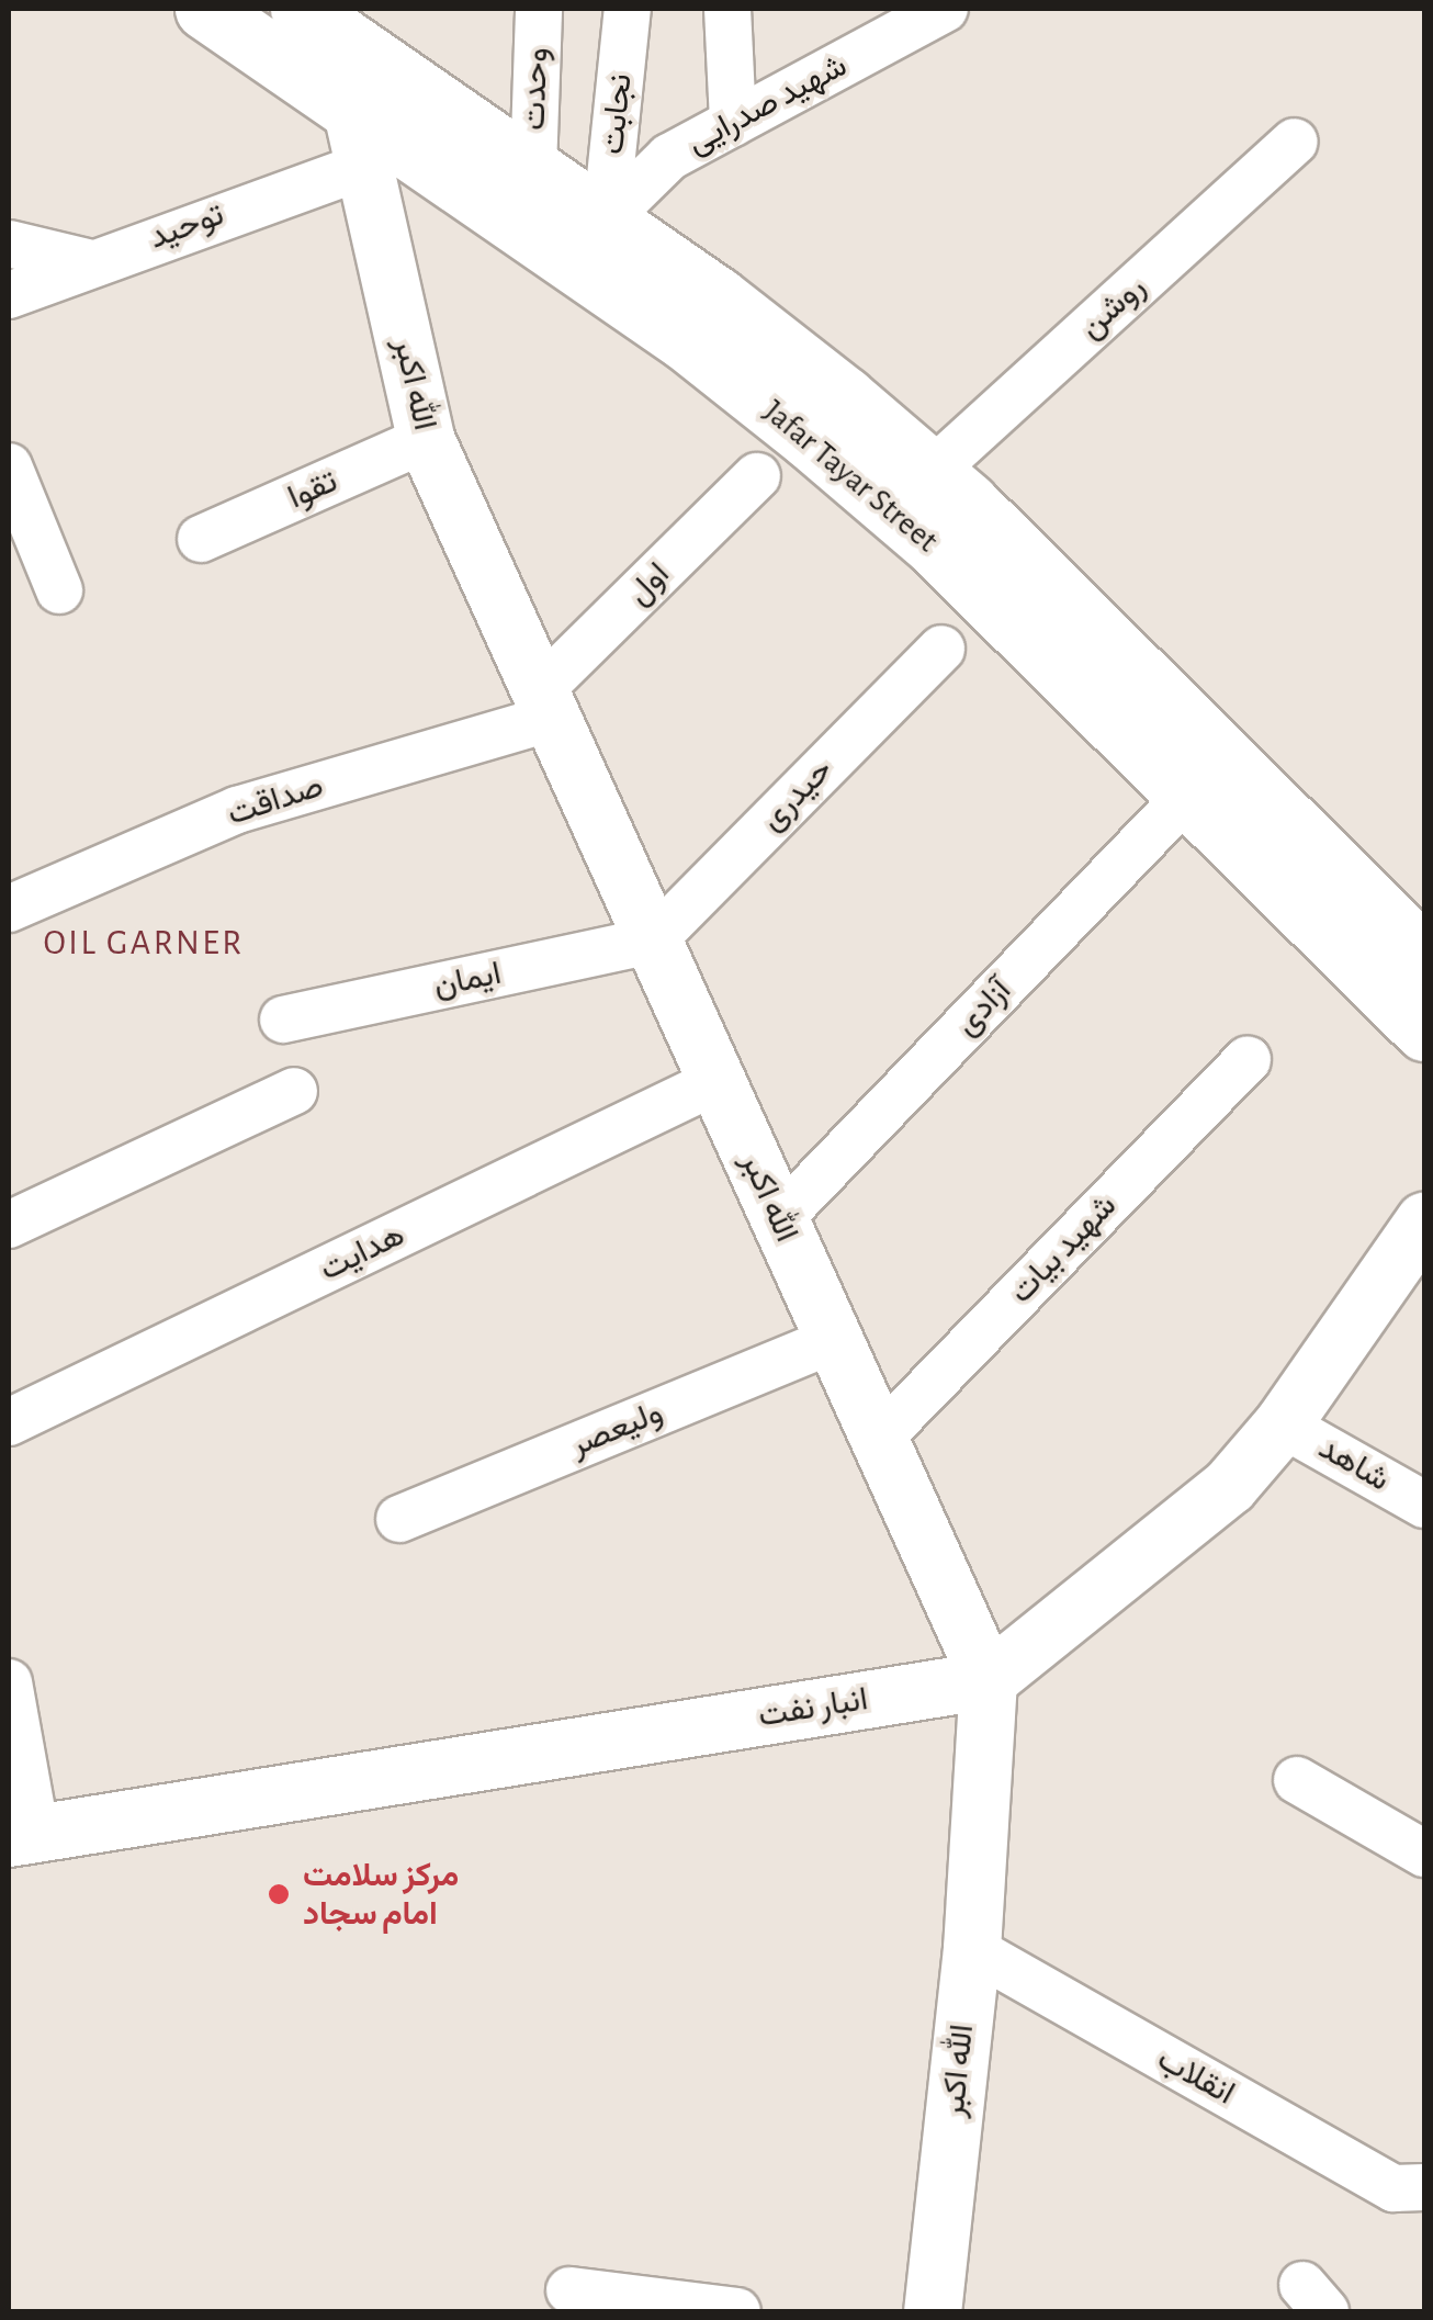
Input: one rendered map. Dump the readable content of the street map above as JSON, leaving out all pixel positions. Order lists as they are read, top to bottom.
{
  "streets": {
    "main road": ["Jafar Tayar Street"],
    "street": [
      "وحدت",
      "شهید صدرایی",
      "نجابت",
      "توحید",
      "روشن",
      "الله اکبر",
      "تقوا",
      "اول",
      "حیدری",
      "صداقت",
      "ایمان",
      "آزادی",
      "شهید بیات",
      "هدایت",
      "ولیعصر",
      "شاهد",
      "انبار نفت",
      "انقلاب"
    ]
  },
  "crossings": [
    ["وحدت", "Jafar Tayar Street"],
    ["شهید صدرایی", "نجابت"],
    ["شهید صدرایی", "Jafar Tayar Street"],
    ["نجابت", "Jafar Tayar Street"],
    ["توحید", "الله اکبر"],
    ["توحید", "Jafar Tayar Street"],
    ["روشن", "Jafar Tayar Street"],
    ["الله اکبر", "Jafar Tayar Street"],
    ["الله اکبر", "تقوا"],
    ["الله اکبر", "اول"],
    ["الله اکبر", "حیدری"],
    ["الله اکبر", "صداقت"],
    ["الله اکبر", "ایمان"],
    ["الله اکبر", "آزادی"],
    ["الله اکبر", "شهید بیات"],
    ["الله اکبر", "هدایت"],
    ["الله اکبر", "ولیعصر"],
    ["الله اکبر", "انبار نفت"],
    ["الله اکبر", "انقلاب"],
    ["Jafar Tayar Street", "آزادی"],
    ["اول", "صداقت"],
    ["حیدری", "ایمان"],
    ["شاهد", "انبار نفت"]
  ],
  "districts": ["OIL GARNER"],
  "places": ["مرکز سلامت امام سجاد"]
}
